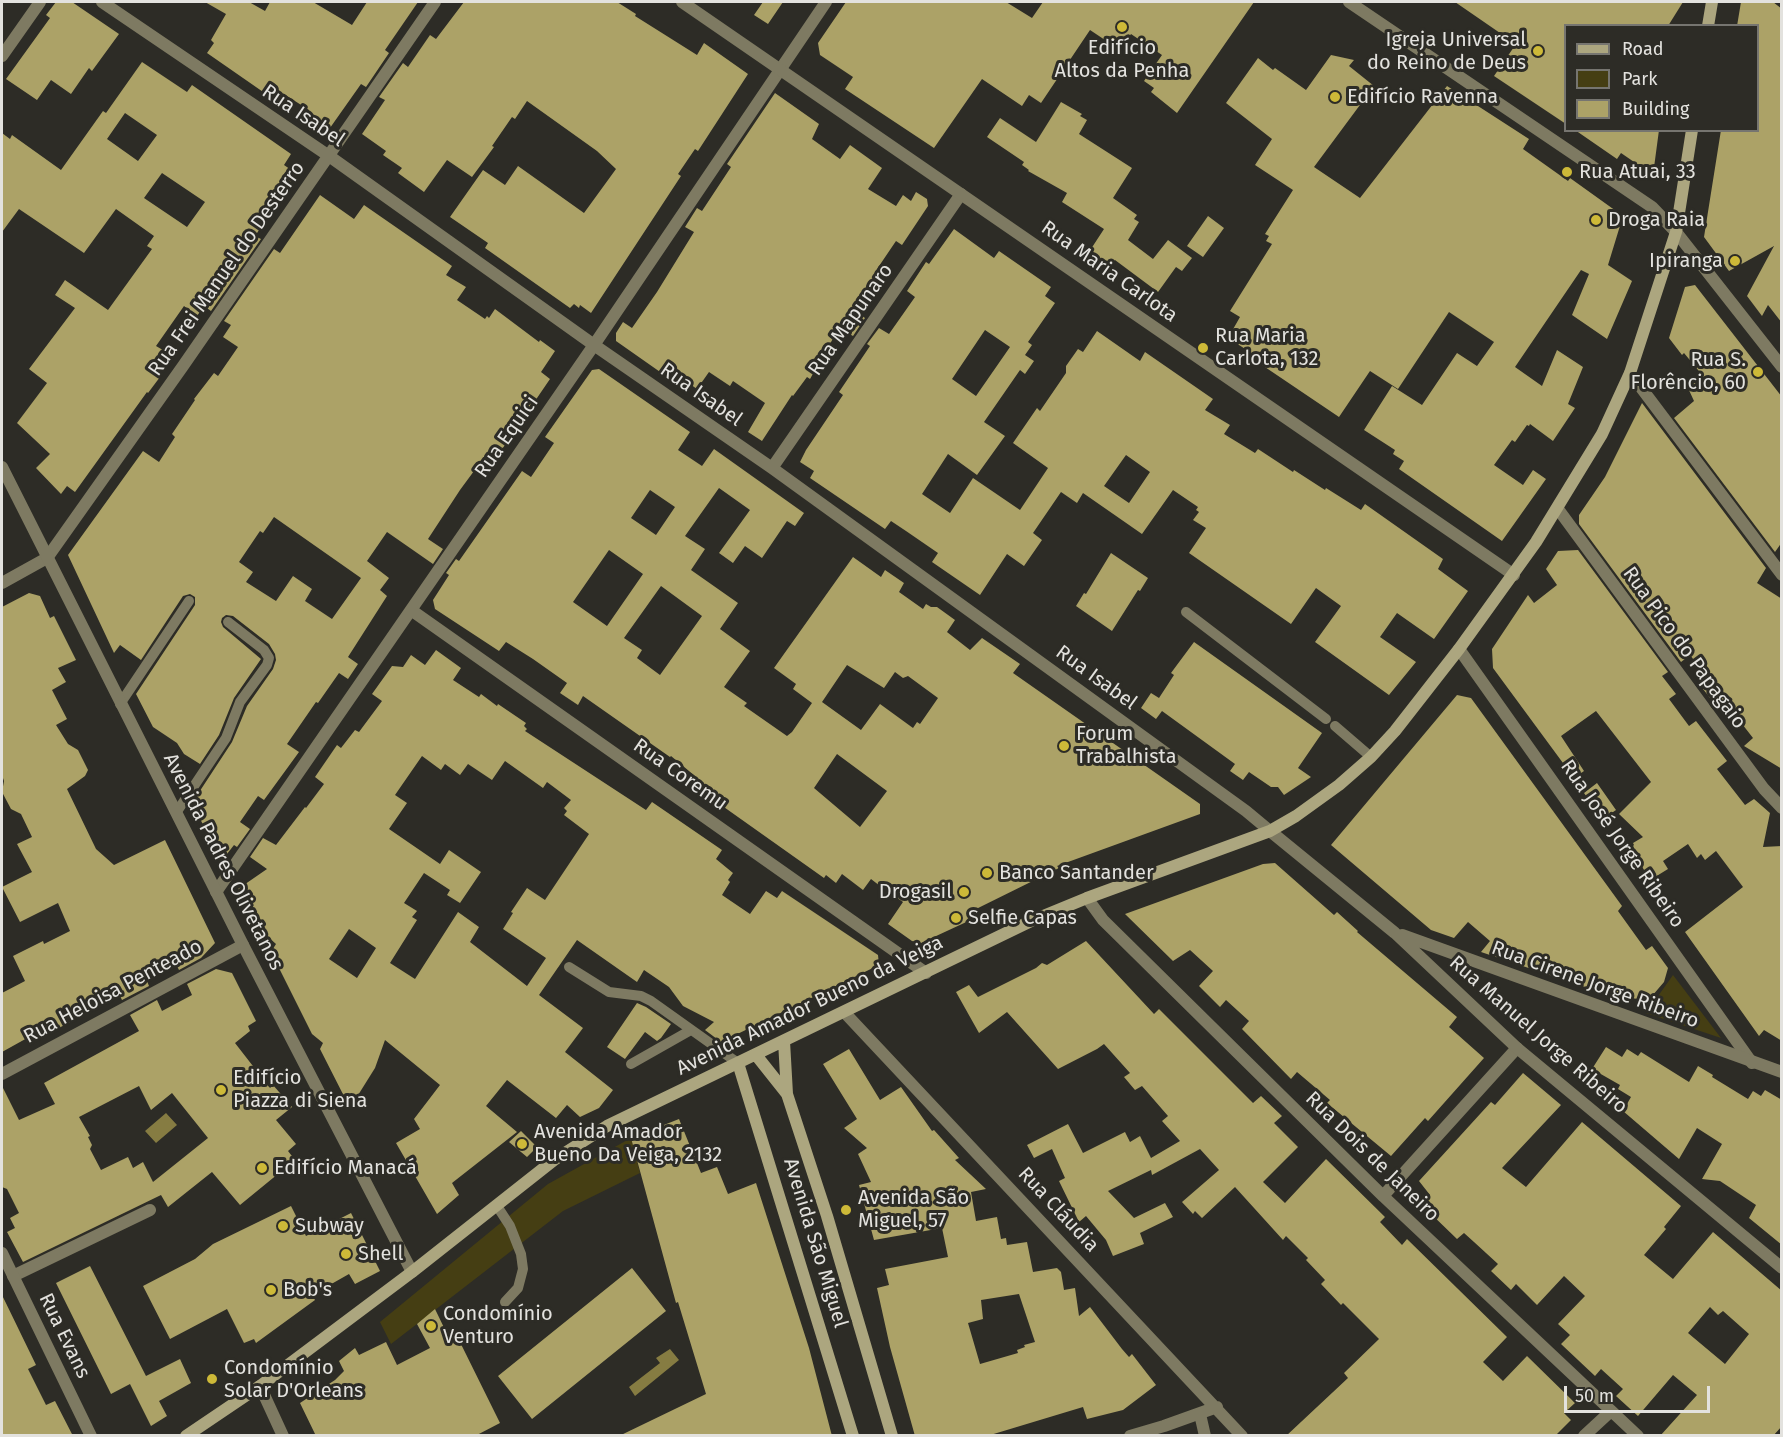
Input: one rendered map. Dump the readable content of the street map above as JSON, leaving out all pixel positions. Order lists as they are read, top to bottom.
{
  "streets": {
    "main road": ["Avenida Amador Bueno da Veiga", "Avenida São Miguel"],
    "street": [
      "Rua Isabel",
      "Rua Frei Manuel do Desterro",
      "Rua Maria Carlota",
      "Rua Mapunaro",
      "Rua Equici",
      "Rua Pico do Papagaio",
      "Rua Coremu",
      "Rua José Jorge Ribeiro",
      "Avenida Padres Olivetanos",
      "Rua Cirene Jorge Ribeiro",
      "Rua Heloisa Penteado",
      "Rua Manuel Jorge Ribeiro",
      "Rua Dois de Janeiro",
      "Rua Cláudia",
      "Rua Evans"
    ]
  },
  "crossings": [
    ["Rua Isabel", "Rua Frei Manuel do Desterro"],
    ["Rua Isabel", "Rua Mapunaro"],
    ["Rua Isabel", "Rua Equici"],
    ["Rua Isabel", "Avenida Amador Bueno da Veiga"],
    ["Rua Isabel", "Rua Manuel Jorge Ribeiro"],
    ["Rua Frei Manuel do Desterro", "Avenida Padres Olivetanos"],
    ["Rua Maria Carlota", "Rua Mapunaro"],
    ["Rua Maria Carlota", "Rua Equici"],
    ["Rua Maria Carlota", "Avenida Amador Bueno da Veiga"],
    ["Rua Equici", "Rua Coremu"],
    ["Rua Equici", "Avenida Padres Olivetanos"],
    ["Rua Pico do Papagaio", "Avenida Amador Bueno da Veiga"],
    ["Rua Coremu", "Avenida Amador Bueno da Veiga"],
    ["Rua José Jorge Ribeiro", "Rua Cirene Jorge Ribeiro"],
    ["Rua José Jorge Ribeiro", "Avenida Amador Bueno da Veiga"],
    ["Avenida Padres Olivetanos", "Rua Heloisa Penteado"],
    ["Avenida Padres Olivetanos", "Avenida Amador Bueno da Veiga"],
    ["Rua Cirene Jorge Ribeiro", "Rua Manuel Jorge Ribeiro"],
    ["Avenida Amador Bueno da Veiga", "Rua Manuel Jorge Ribeiro"],
    ["Avenida Amador Bueno da Veiga", "Rua Dois de Janeiro"],
    ["Avenida Amador Bueno da Veiga", "Rua Cláudia"],
    ["Avenida Amador Bueno da Veiga", "Avenida São Miguel"]
  ],
  "places": [
    "Edifício Altos da Penha",
    "Igreja Universal do Reino de Deus",
    "Edifício Ravenna",
    "Rua Atuai, 33",
    "Droga Raia",
    "Ipiranga",
    "Rua Maria Carlota, 132",
    "Rua S. Florêncio, 60",
    "Forum Trabalhista",
    "Banco Santander",
    "Drogasil",
    "Selfie Capas",
    "Edifício Piazza di Siena",
    "Avenida Amador Bueno Da Veiga, 2132",
    "Edifício Manacá",
    "Avenida São Miguel, 57",
    "Subway",
    "Shell",
    "Bob's",
    "Condomínio Venturo",
    "Condomínio Solar D'Orleans"
  ],
  "legend": ["Road", "Park", "Building"],
  "scale_bar": "50 m"
}
